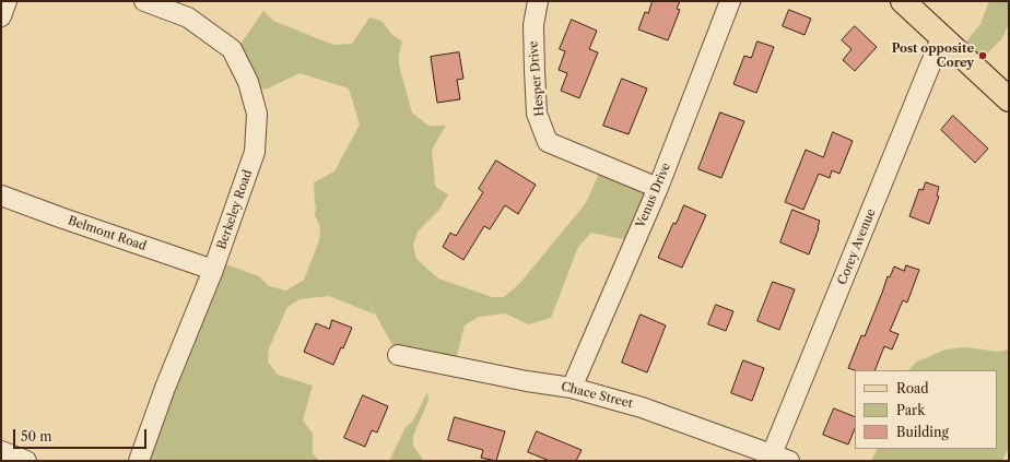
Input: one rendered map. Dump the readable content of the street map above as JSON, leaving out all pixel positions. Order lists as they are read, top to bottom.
{
  "streets": {
    "street": [
      "Hesper Drive",
      "Venus Drive",
      "Berkeley Road",
      "Belmont Road",
      "Corey Avenue",
      "Chace Street"
    ]
  },
  "crossings": [
    ["Hesper Drive", "Venus Drive"],
    ["Venus Drive", "Chace Street"],
    ["Berkeley Road", "Belmont Road"],
    ["Corey Avenue", "Chace Street"]
  ],
  "places": ["Post opposite Corey"],
  "legend": ["Road", "Park", "Building"],
  "scale_bar": "50 m"
}
